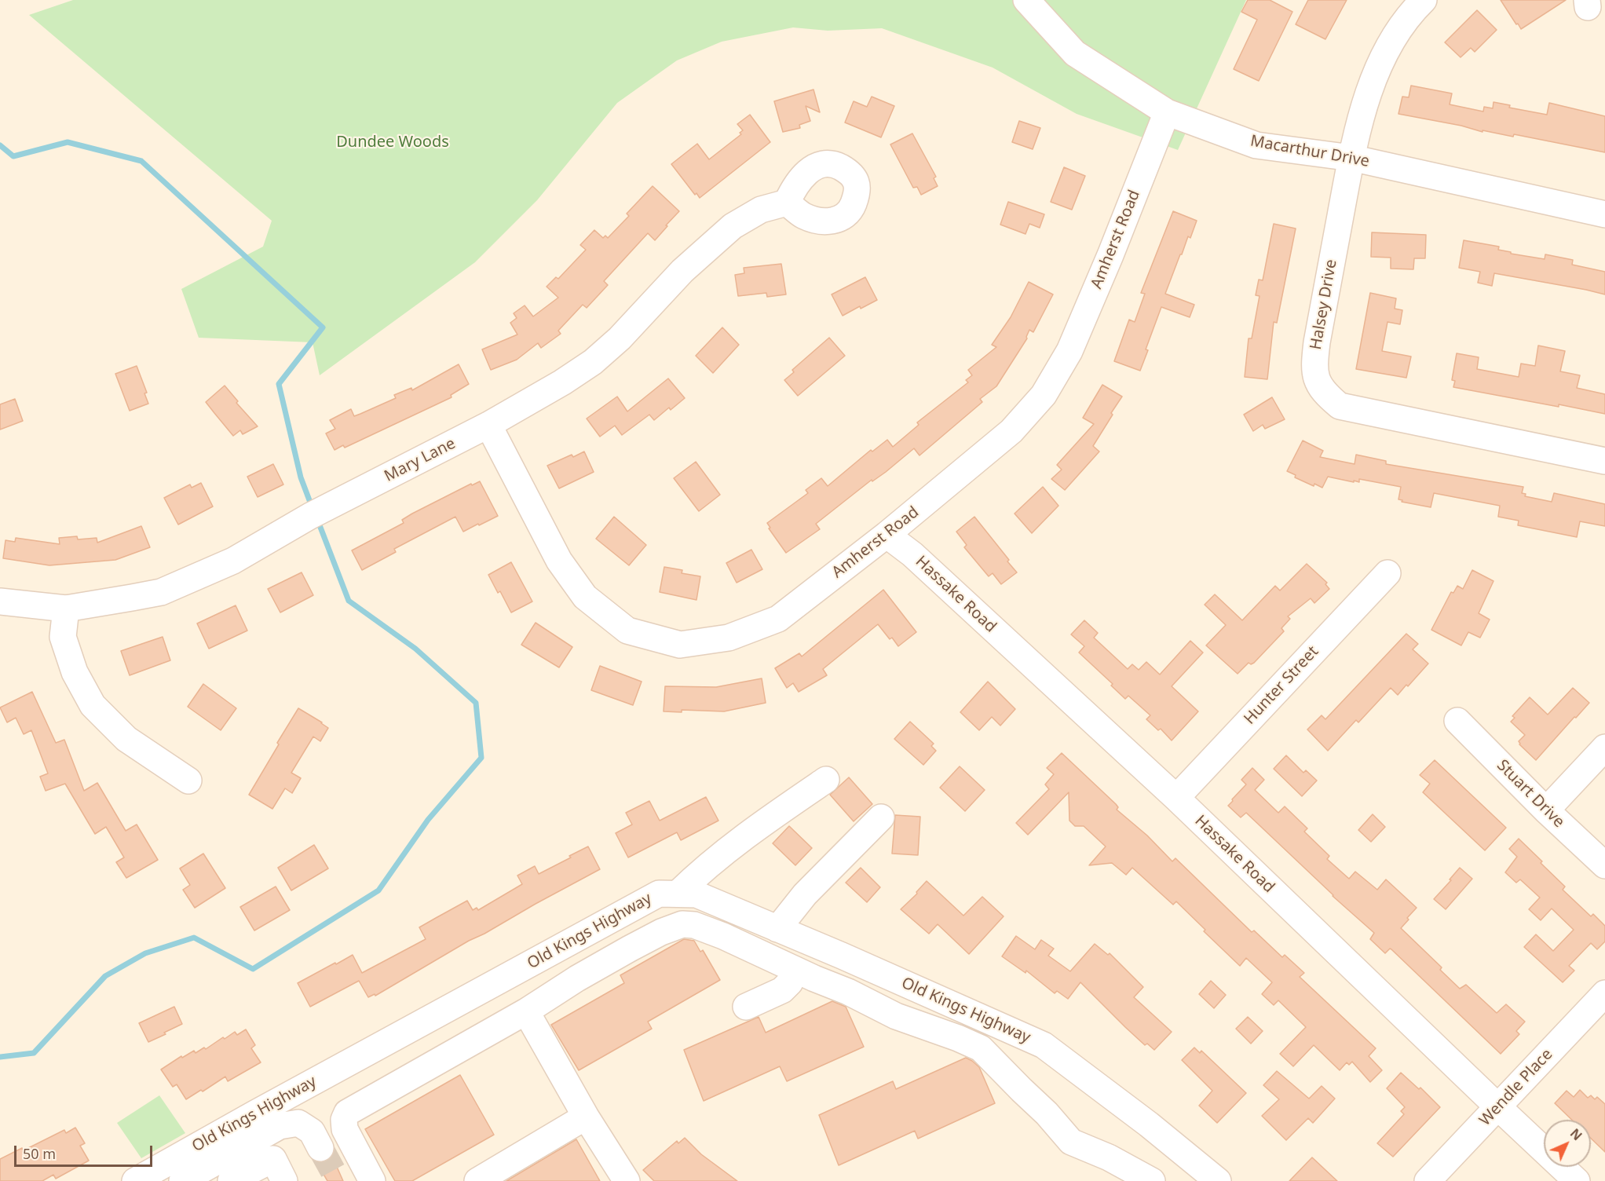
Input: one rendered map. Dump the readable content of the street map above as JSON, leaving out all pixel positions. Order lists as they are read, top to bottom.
{
  "streets": {
    "street": [
      "Macarthur Drive",
      "Amherst Road",
      "Halsey Drive",
      "Mary Lane",
      "Hassake Road",
      "Hunter Street",
      "Stuart Drive",
      "Old Kings Highway",
      "Wendle Place"
    ]
  },
  "crossings": [
    ["Macarthur Drive", "Amherst Road"],
    ["Macarthur Drive", "Halsey Drive"],
    ["Amherst Road", "Mary Lane"],
    ["Amherst Road", "Hassake Road"],
    ["Hassake Road", "Hunter Street"],
    ["Hassake Road", "Wendle Place"]
  ],
  "parks": ["Dundee Woods"],
  "scale_bar": "50 m",
  "north": "top right"
}
